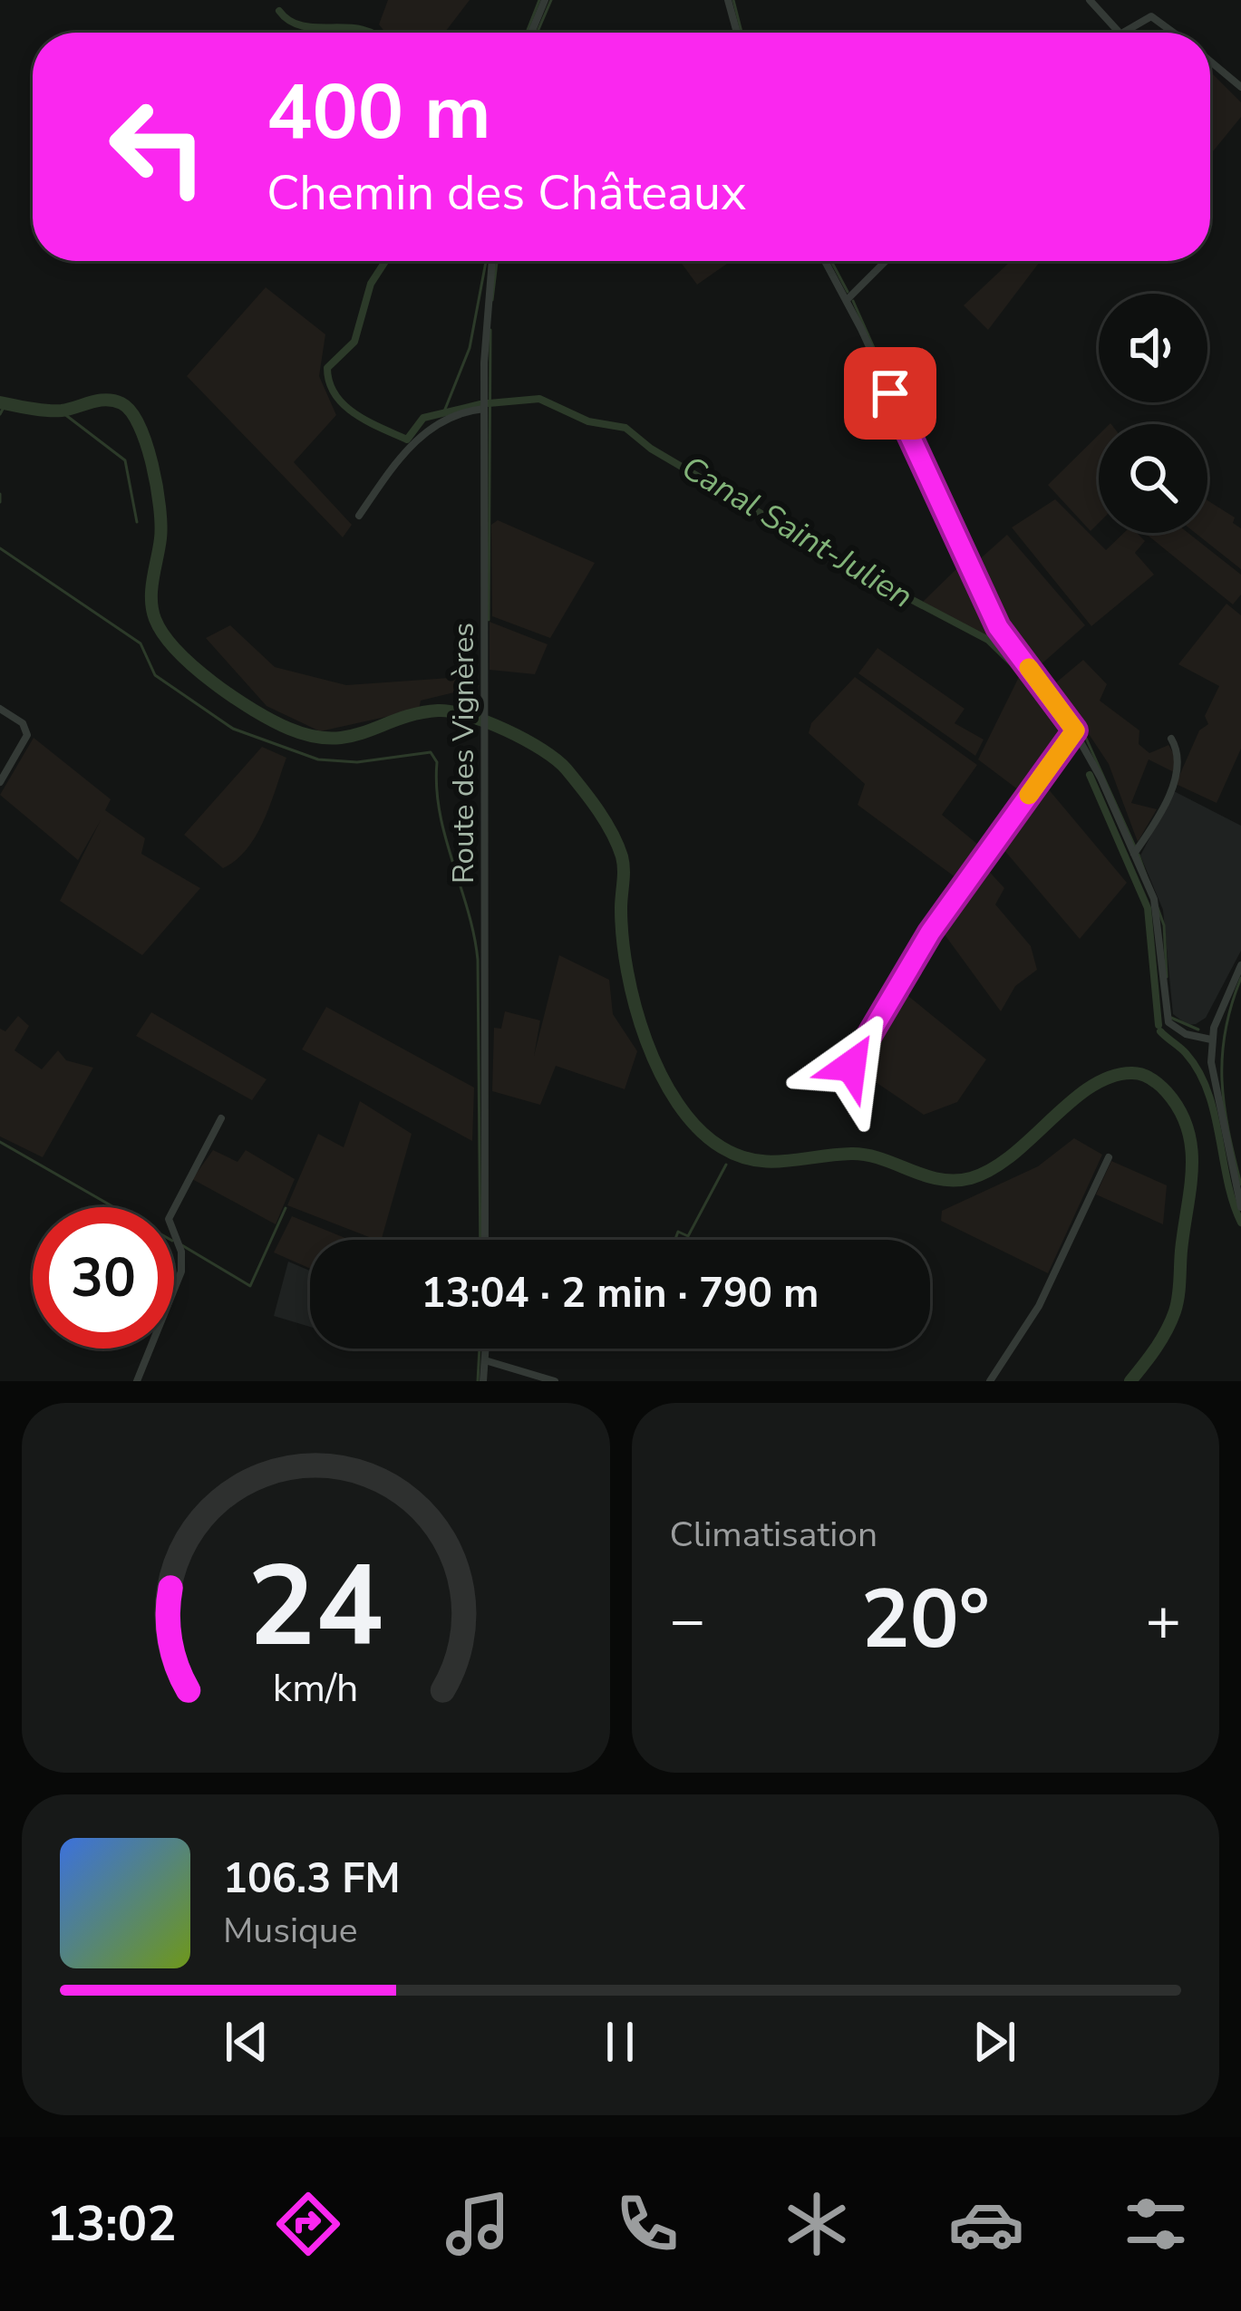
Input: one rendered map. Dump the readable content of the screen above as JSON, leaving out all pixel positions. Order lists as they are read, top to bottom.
{
  "streets": {
    "street": ["Route des Vignères"]
  },
  "water": ["Canal Saint-Julien"],
  "page": {
    "turn": ["400 m", "Chemin des Châteaux"],
    "limit": "30",
    "trip": "13:04 · 2 min · 790 m",
    "tile": "Climatisation",
    "heat": ["−", "20°", "+"],
    "song": ["106.3 FM", "Musique"],
    "tabs": "13:02",
    "gauge": ["24", "km/h"]
  }
}
